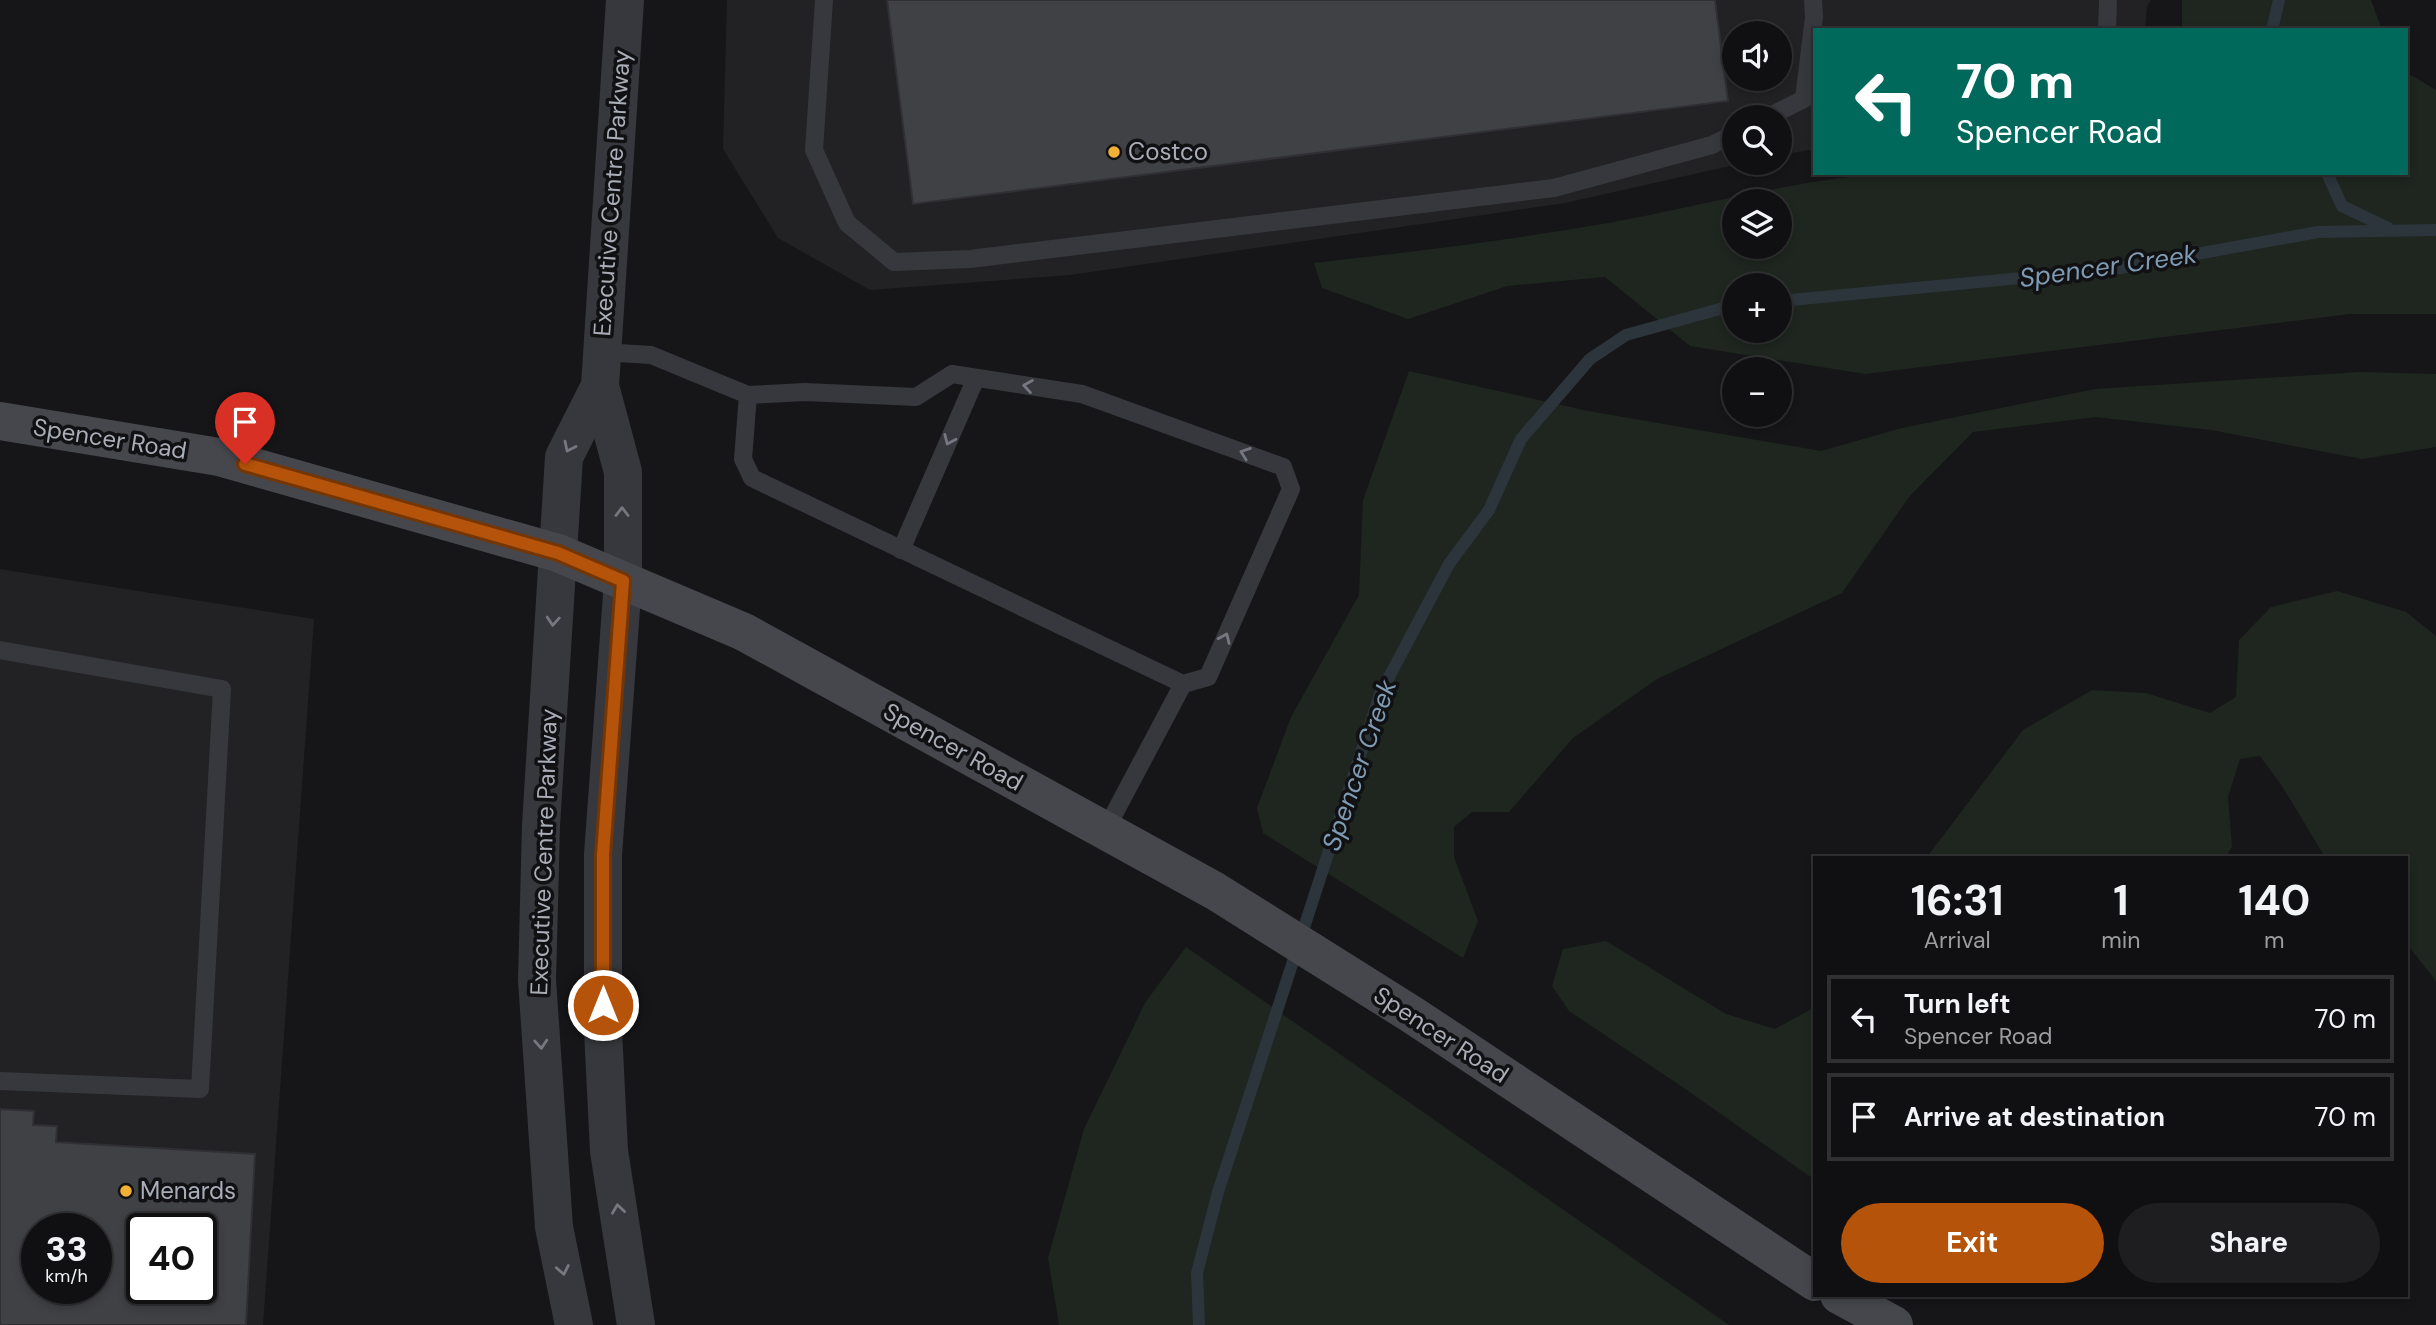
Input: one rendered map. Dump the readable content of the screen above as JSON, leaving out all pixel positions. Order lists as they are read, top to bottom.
{
  "streets": {
    "main road": ["Spencer Road"],
    "street": ["Executive Centre Parkway"]
  },
  "crossings": [
    ["Executive Centre Parkway", "Spencer Road"]
  ],
  "water": ["Spencer Creek"],
  "places": ["Costco", "Menards"],
  "page": {
    "map_buttons": ["+", "−"],
    "turn": ["70 m", "Spencer Road"],
    "eta": [
      "16:31",
      "Arrival",
      "1",
      "min",
      "140",
      "m"
    ],
    "list": [
      {
        "name": "Turn left",
        "note": "Spencer Road",
        "value": "70 m"
      },
      {
        "name": "Arrive at destination",
        "value": "70 m"
      }
    ],
    "buttons": ["Exit", "Share"],
    "speed": "33 km/h",
    "limit": "40"
  }
}
